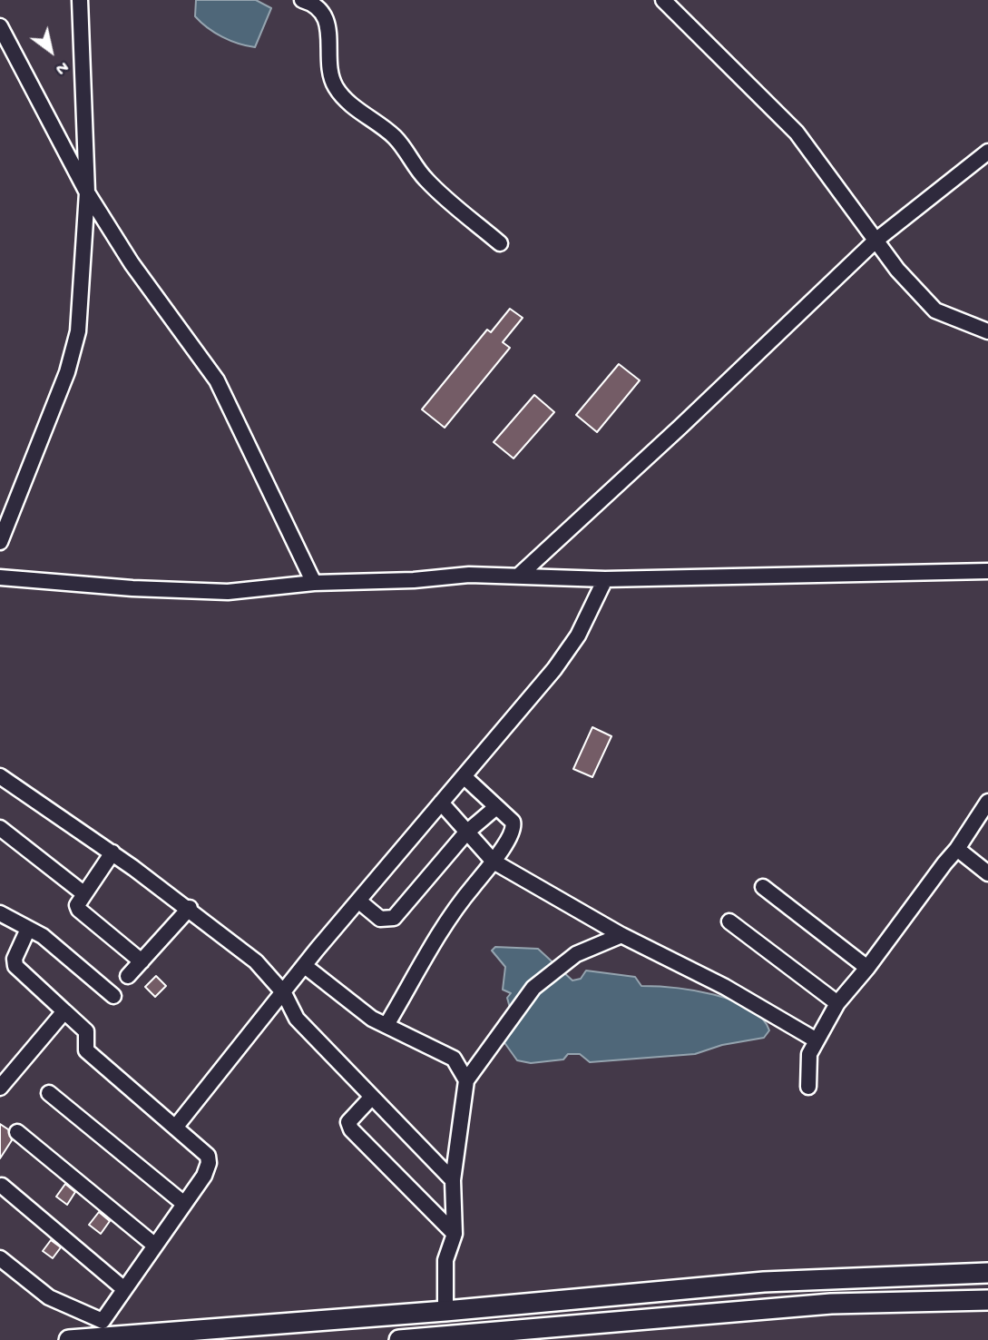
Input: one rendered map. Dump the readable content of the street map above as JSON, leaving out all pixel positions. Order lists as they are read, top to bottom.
{
  "north": "bottom right"
}
